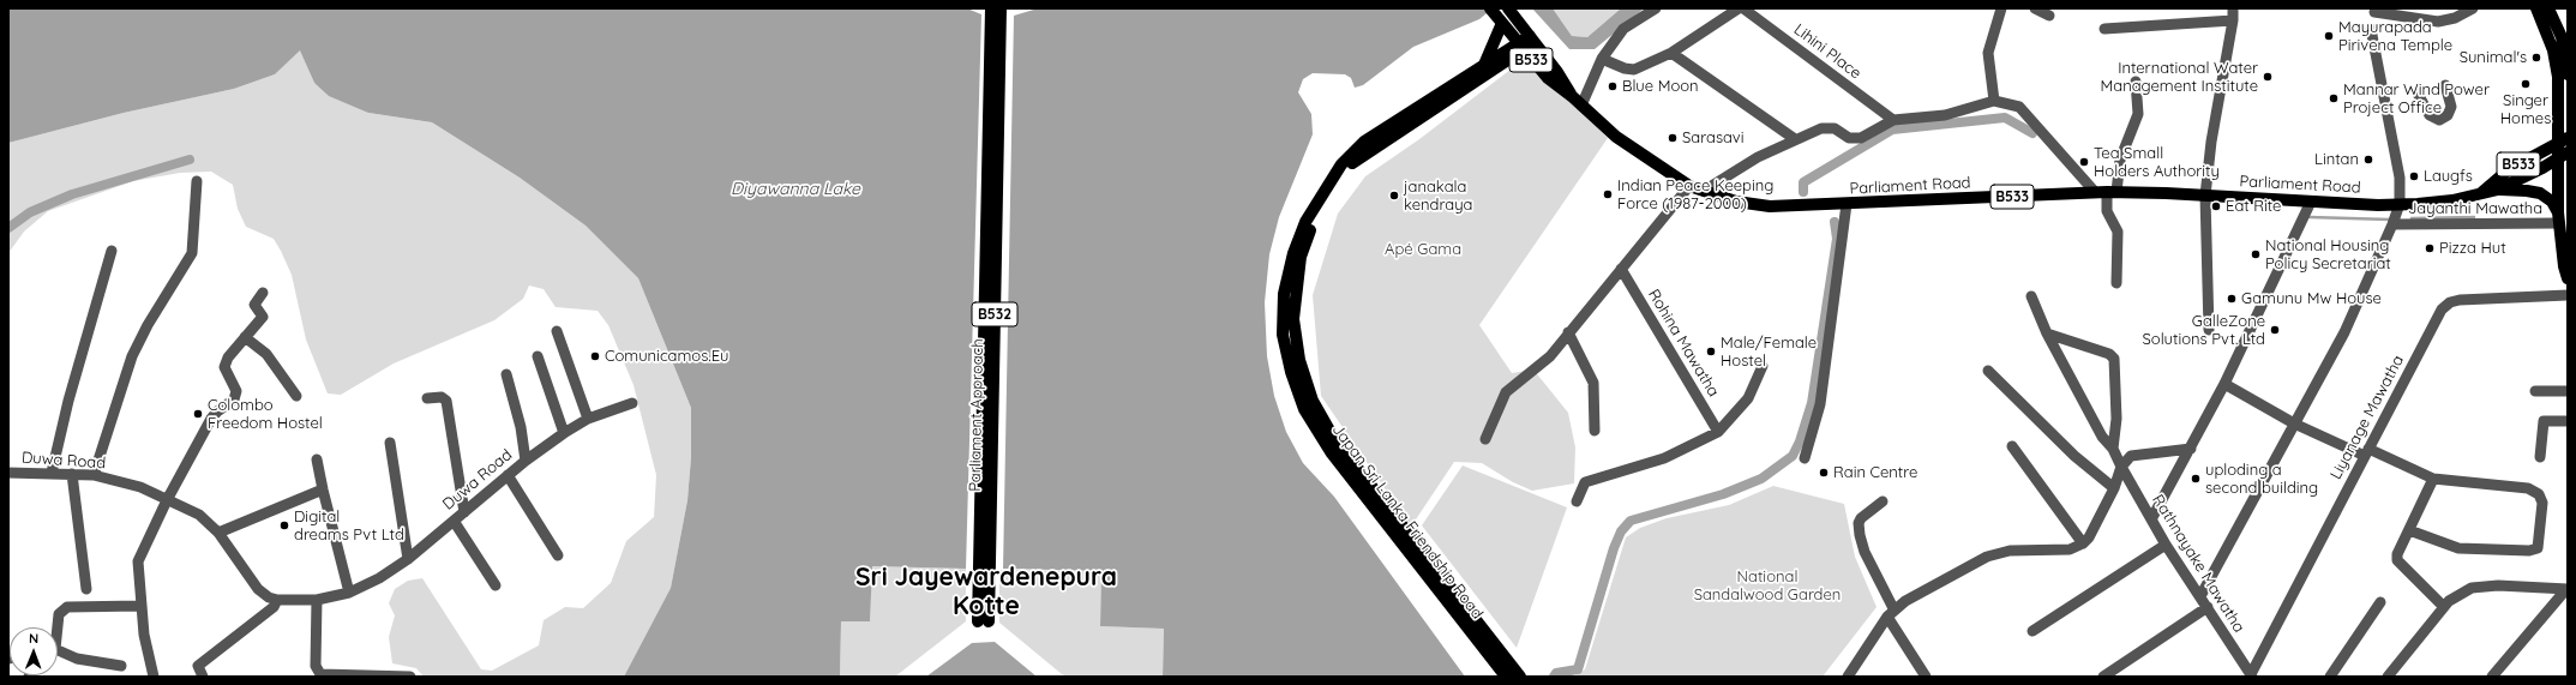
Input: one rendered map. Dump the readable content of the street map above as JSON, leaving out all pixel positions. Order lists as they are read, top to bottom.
{
  "streets": {
    "main road": [
      "B533",
      "Parliament Road",
      "B532",
      "Parliament Approach",
      "Japan Sri Lanka Friendship Road"
    ],
    "street": [
      "Lihini Place",
      "Jayanthi Mawatha",
      "Rohina Mawatha",
      "Liyanage Mawatha",
      "Duwa Road",
      "Rathnayake Mawatha"
    ]
  },
  "crossings": [
    ["Parliament Road", "Japan Sri Lanka Friendship Road"],
    ["Liyanage Mawatha", "Rathnayake Mawatha"]
  ],
  "districts": ["Sri Jayewardenepura Kotte"],
  "water": ["Diyawanna Lake"],
  "parks": ["Apé Gama", "National Sandalwood Garden"],
  "places": [
    "Mayurapada Pirivena Temple",
    "Sunimal's",
    "International Water Management Institute",
    "Singer Homes",
    "Blue Moon",
    "Mannar Wind Power Project Office",
    "Sarasavi",
    "Lintan",
    "Tea Small Holders Authority",
    "Laugfs",
    "Indian Peace Keeping Force (1987-2000)",
    "janakala kendraya",
    "Eat Rite",
    "Pizza Hut",
    "National Housing Policy Secretariat",
    "Gamunu Mw House",
    "GalleZone Solutions Pvt. Ltd",
    "Male/Female Hostel",
    "Comunicamos.Eu",
    "Colombo Freedom Hostel",
    "Rain Centre",
    "uploding a second building",
    "Digital dreams Pvt Ltd"
  ],
  "north": "top"
}
